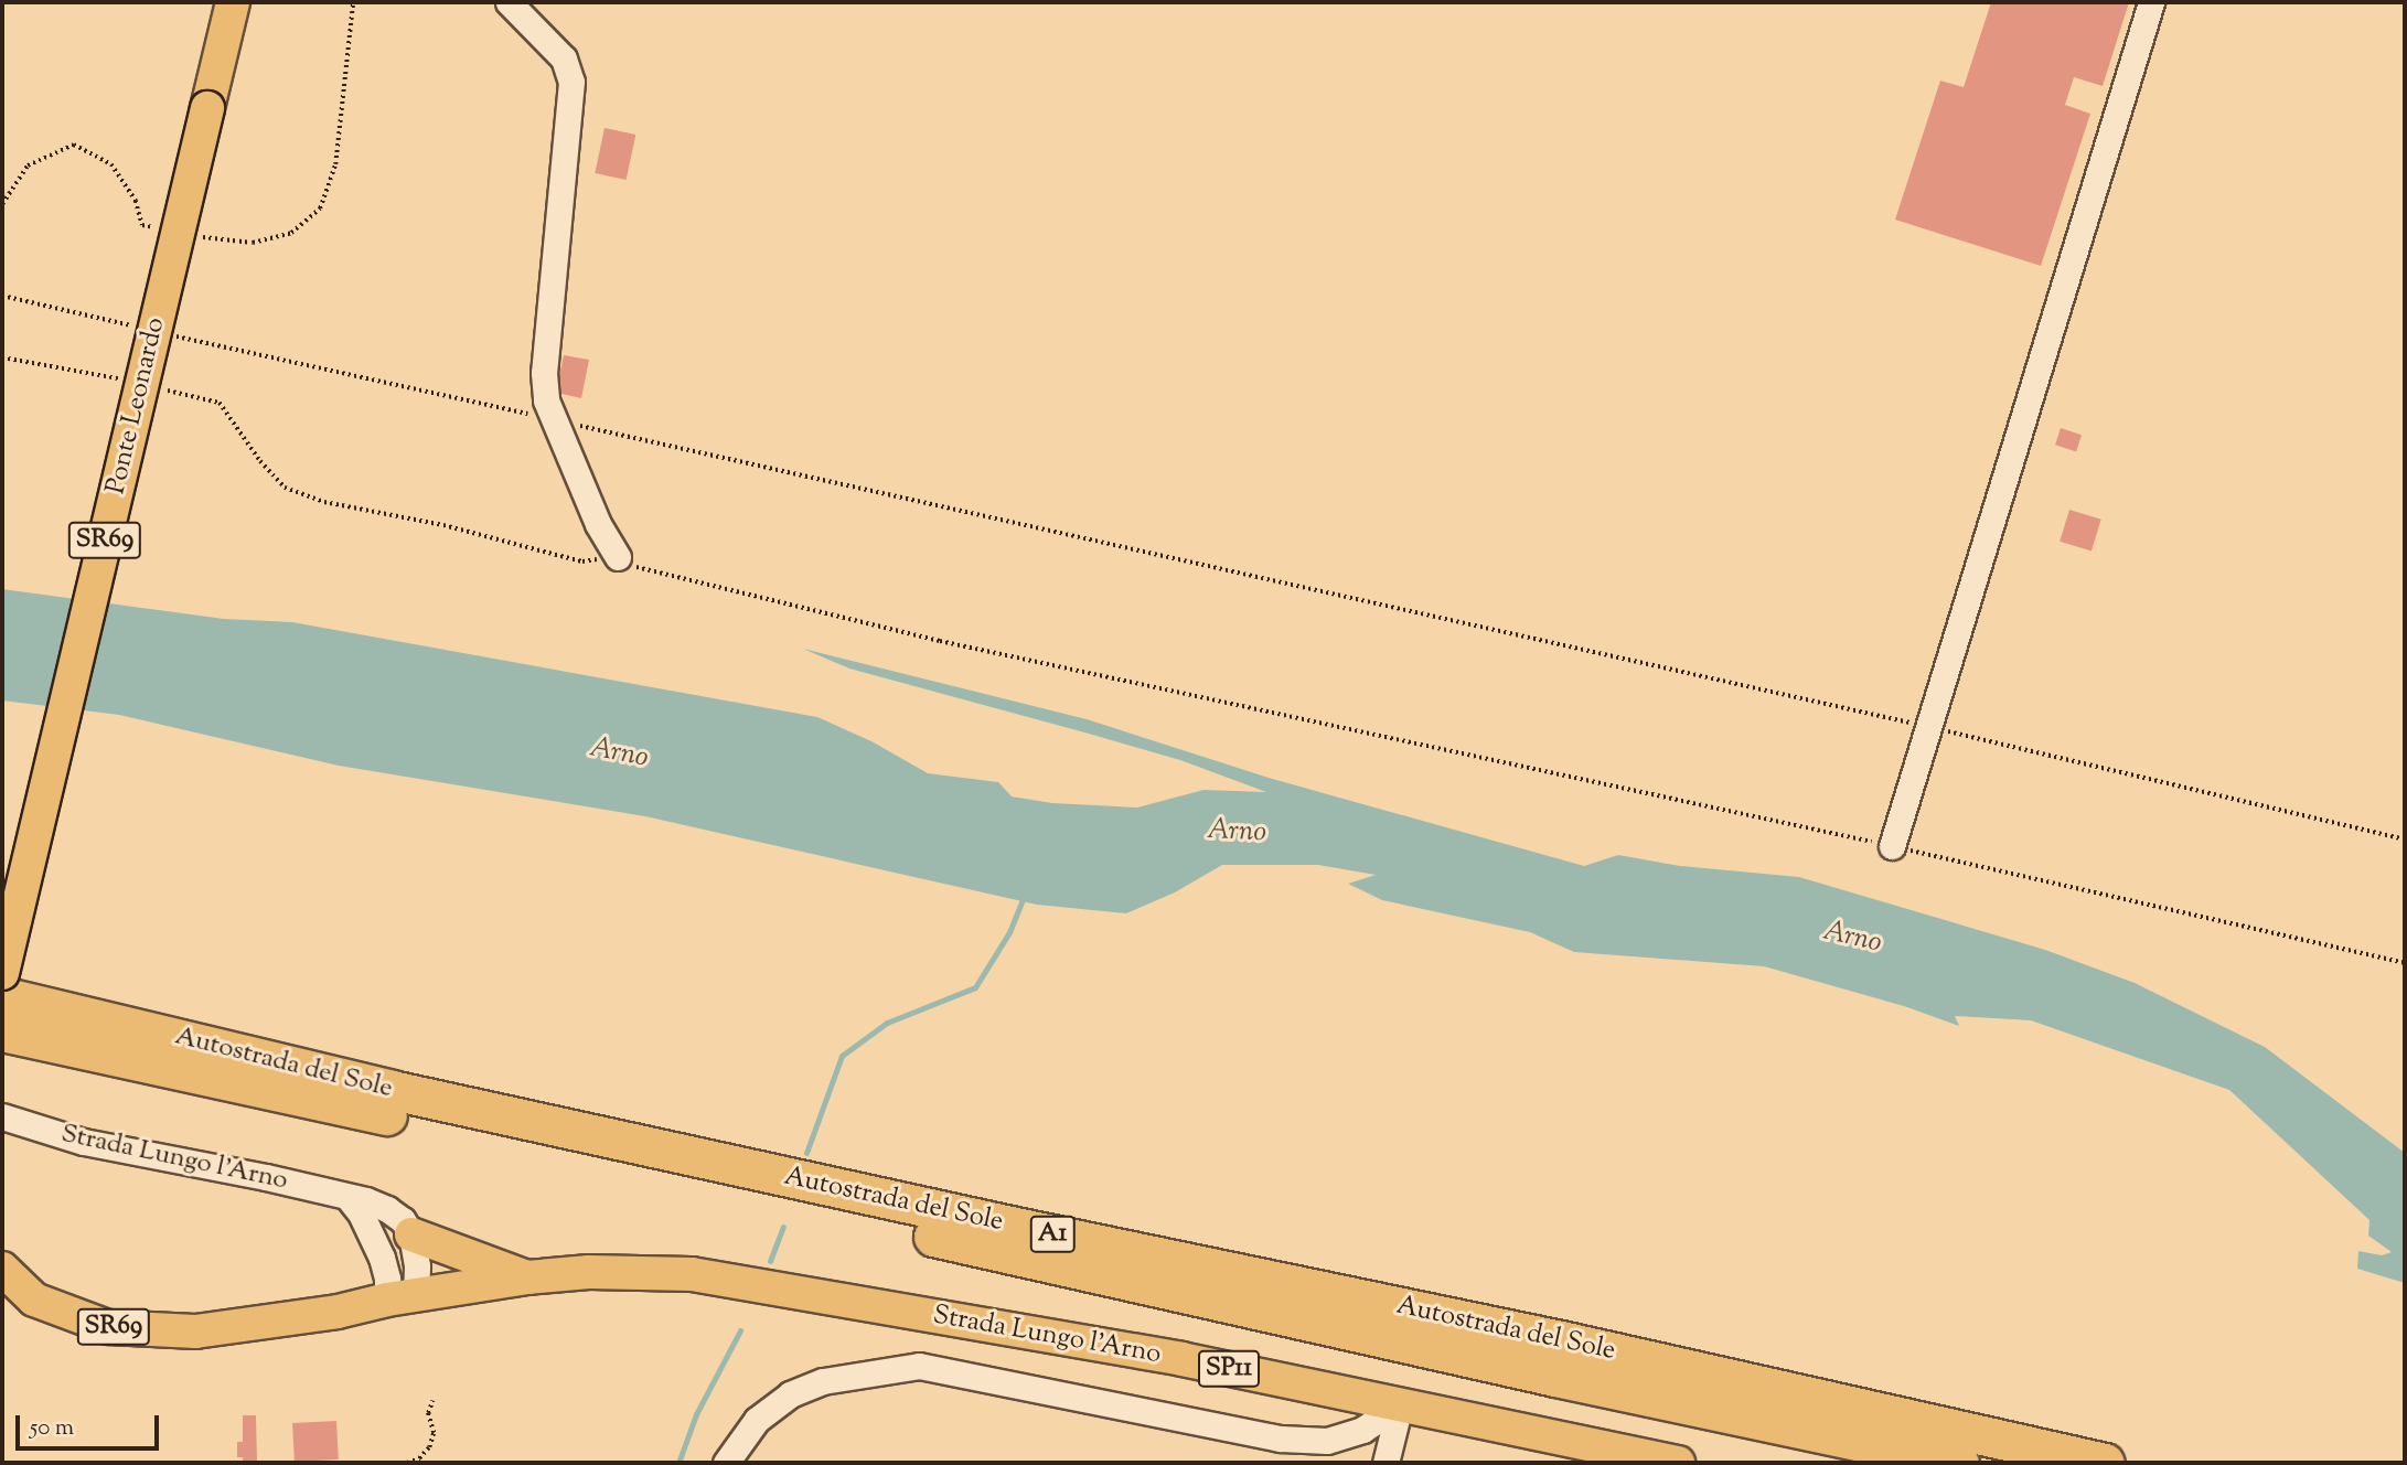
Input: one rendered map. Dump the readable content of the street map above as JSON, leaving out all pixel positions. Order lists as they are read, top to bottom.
{
  "streets": {
    "highway": ["Autostrada del Sole", "A1"],
    "main road": [
      "Ponte Leonardo",
      "SR69",
      "Strada Lungo l'Arno",
      "SP11"
    ]
  },
  "water": ["Arno"],
  "scale_bar": "50 m"
}
